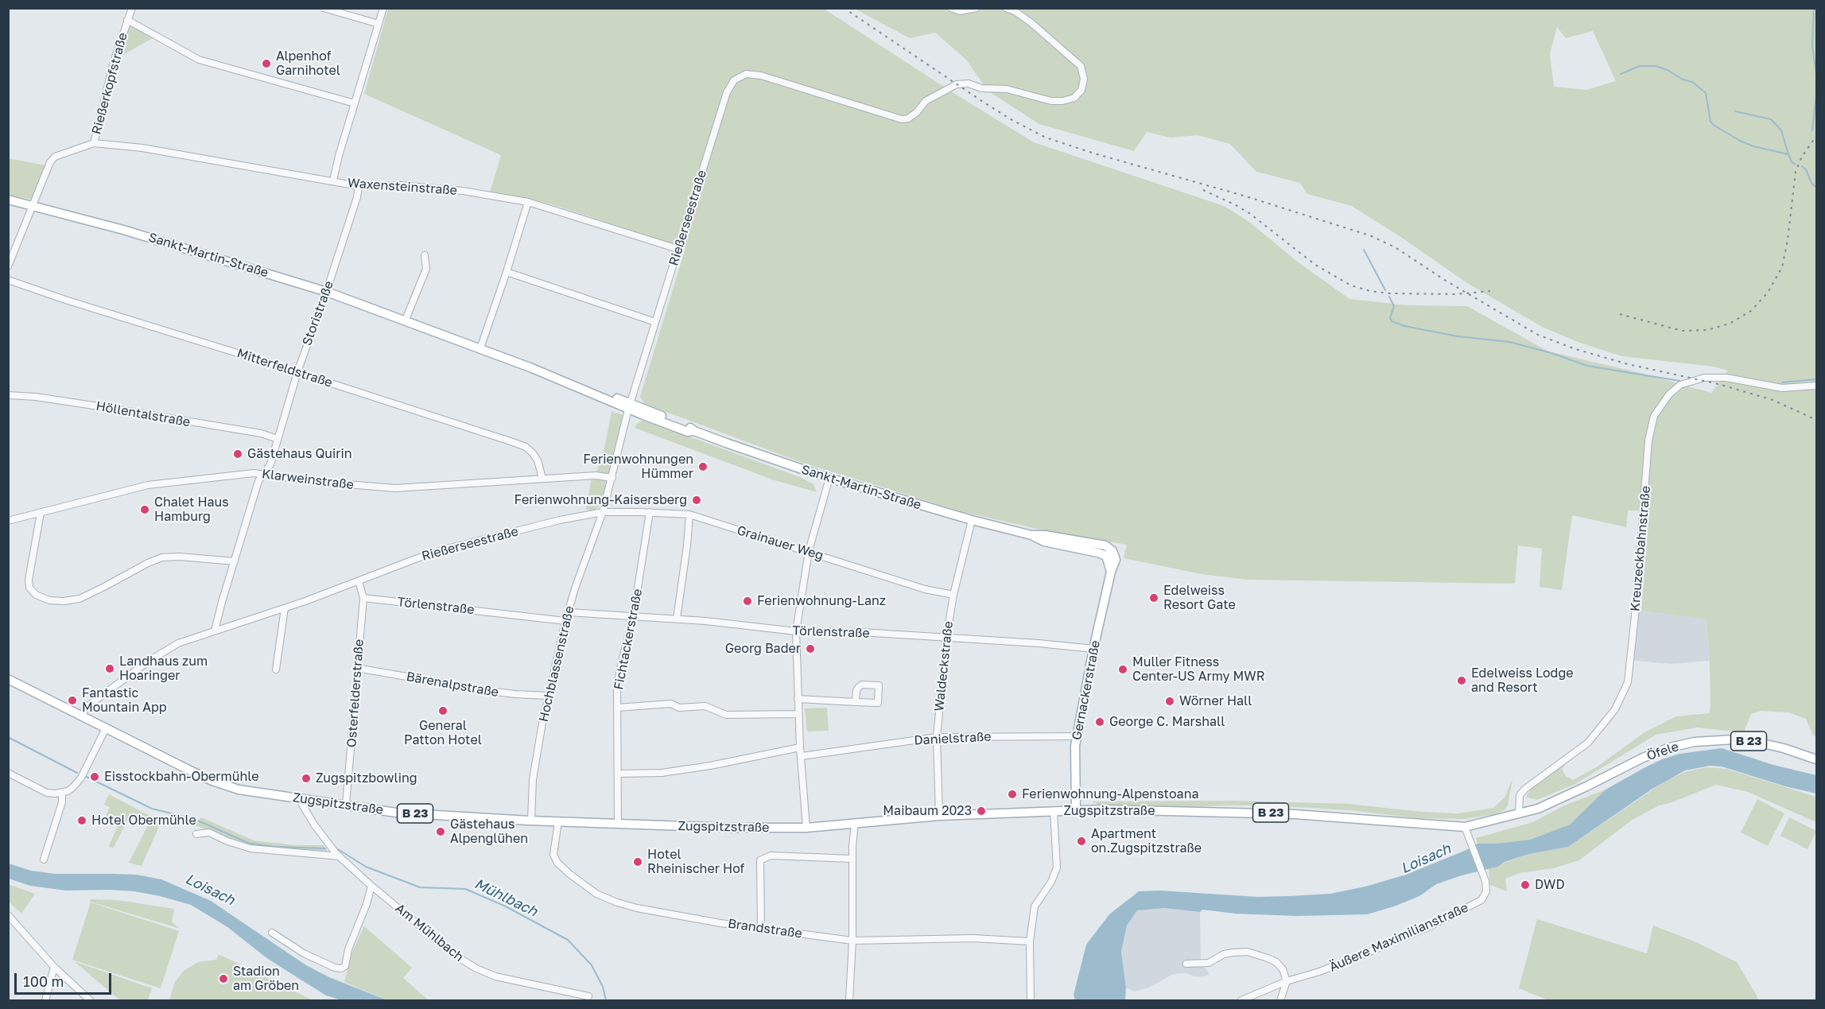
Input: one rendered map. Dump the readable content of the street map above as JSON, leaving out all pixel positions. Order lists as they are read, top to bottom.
{
  "streets": {
    "main road": [
      "Sankt-Martin-Straße",
      "Gernackerstraße",
      "B 23",
      "Öfele",
      "Zugspitzstraße"
    ],
    "street": [
      "Rießerkopfstraße",
      "Waxensteinstraße",
      "Rießerseestraße",
      "Storistraße",
      "Mitterfeldstraße",
      "Höllentalstraße",
      "Klarweinstraße",
      "Grainauer Weg",
      "Kreuzeckbahnstraße",
      "Törlenstraße",
      "Fichtackerstraße",
      "Hochblassenstraße",
      "Waldeckstraße",
      "Bärenalpstraße",
      "Osterfelderstraße",
      "Danielstraße",
      "Brandstraße",
      "Am Mühlbach",
      "Äußere Maximilianstraße"
    ]
  },
  "crossings": [
    ["Rießerkopfstraße", "Waxensteinstraße"],
    ["Rießerkopfstraße", "Sankt-Martin-Straße"],
    ["Waxensteinstraße", "Rießerseestraße"],
    ["Waxensteinstraße", "Storistraße"],
    ["Rießerseestraße", "Sankt-Martin-Straße"],
    ["Rießerseestraße", "Storistraße"],
    ["Rießerseestraße", "Klarweinstraße"],
    ["Rießerseestraße", "Grainauer Weg"],
    ["Rießerseestraße", "Hochblassenstraße"],
    ["Rießerseestraße", "Osterfelderstraße"],
    ["Rießerseestraße", "Zugspitzstraße"],
    ["Sankt-Martin-Straße", "Storistraße"],
    ["Sankt-Martin-Straße", "Waldeckstraße"],
    ["Sankt-Martin-Straße", "Gernackerstraße"],
    ["Storistraße", "Mitterfeldstraße"],
    ["Storistraße", "Höllentalstraße"],
    ["Storistraße", "Klarweinstraße"],
    ["Mitterfeldstraße", "Klarweinstraße"],
    ["Grainauer Weg", "Fichtackerstraße"],
    ["Grainauer Weg", "Hochblassenstraße"],
    ["Grainauer Weg", "Waldeckstraße"],
    ["Kreuzeckbahnstraße", "B 23"],
    ["Kreuzeckbahnstraße", "Öfele"],
    ["Törlenstraße", "Fichtackerstraße"],
    ["Törlenstraße", "Hochblassenstraße"],
    ["Törlenstraße", "Waldeckstraße"],
    ["Törlenstraße", "Gernackerstraße"],
    ["Törlenstraße", "Osterfelderstraße"],
    ["Fichtackerstraße", "Zugspitzstraße"],
    ["Hochblassenstraße", "Bärenalpstraße"],
    ["Hochblassenstraße", "Zugspitzstraße"],
    ["Waldeckstraße", "Danielstraße"],
    ["Waldeckstraße", "Zugspitzstraße"],
    ["Bärenalpstraße", "Osterfelderstraße"],
    ["Gernackerstraße", "Danielstraße"],
    ["Gernackerstraße", "Zugspitzstraße"],
    ["Osterfelderstraße", "Zugspitzstraße"],
    ["B 23", "Öfele"],
    ["B 23", "Zugspitzstraße"],
    ["B 23", "Äußere Maximilianstraße"],
    ["Zugspitzstraße", "Brandstraße"],
    ["Zugspitzstraße", "Am Mühlbach"],
    ["Zugspitzstraße", "Äußere Maximilianstraße"]
  ],
  "water": ["Loisach", "Mühlbach"],
  "places": [
    "Alpenhof Garnihotel",
    "Gästehaus Quirin",
    "Ferienwohnungen Hümmer",
    "Ferienwohnung-Kaisersberg",
    "Chalet Haus Hamburg",
    "Edelweiss Resort Gate",
    "Ferienwohnung-Lanz",
    "Georg Bader",
    "Landhaus zum Hoaringer",
    "Muller Fitness Center-US Army MWR",
    "Edelweiss Lodge and Resort",
    "Fantastic Mountain App",
    "Wörner Hall",
    "General Patton Hotel",
    "George C. Marshall",
    "Eisstockbahn-Obermühle",
    "Zugspitzbowling",
    "Ferienwohnung-Alpenstoana",
    "Maibaum 2023",
    "Hotel Obermühle",
    "Gästehaus Alpenglühen",
    "Apartment on.Zugspitzstraße",
    "Hotel Rheinischer Hof",
    "DWD",
    "Stadion am Gröben"
  ],
  "scale_bar": "100 m"
}
